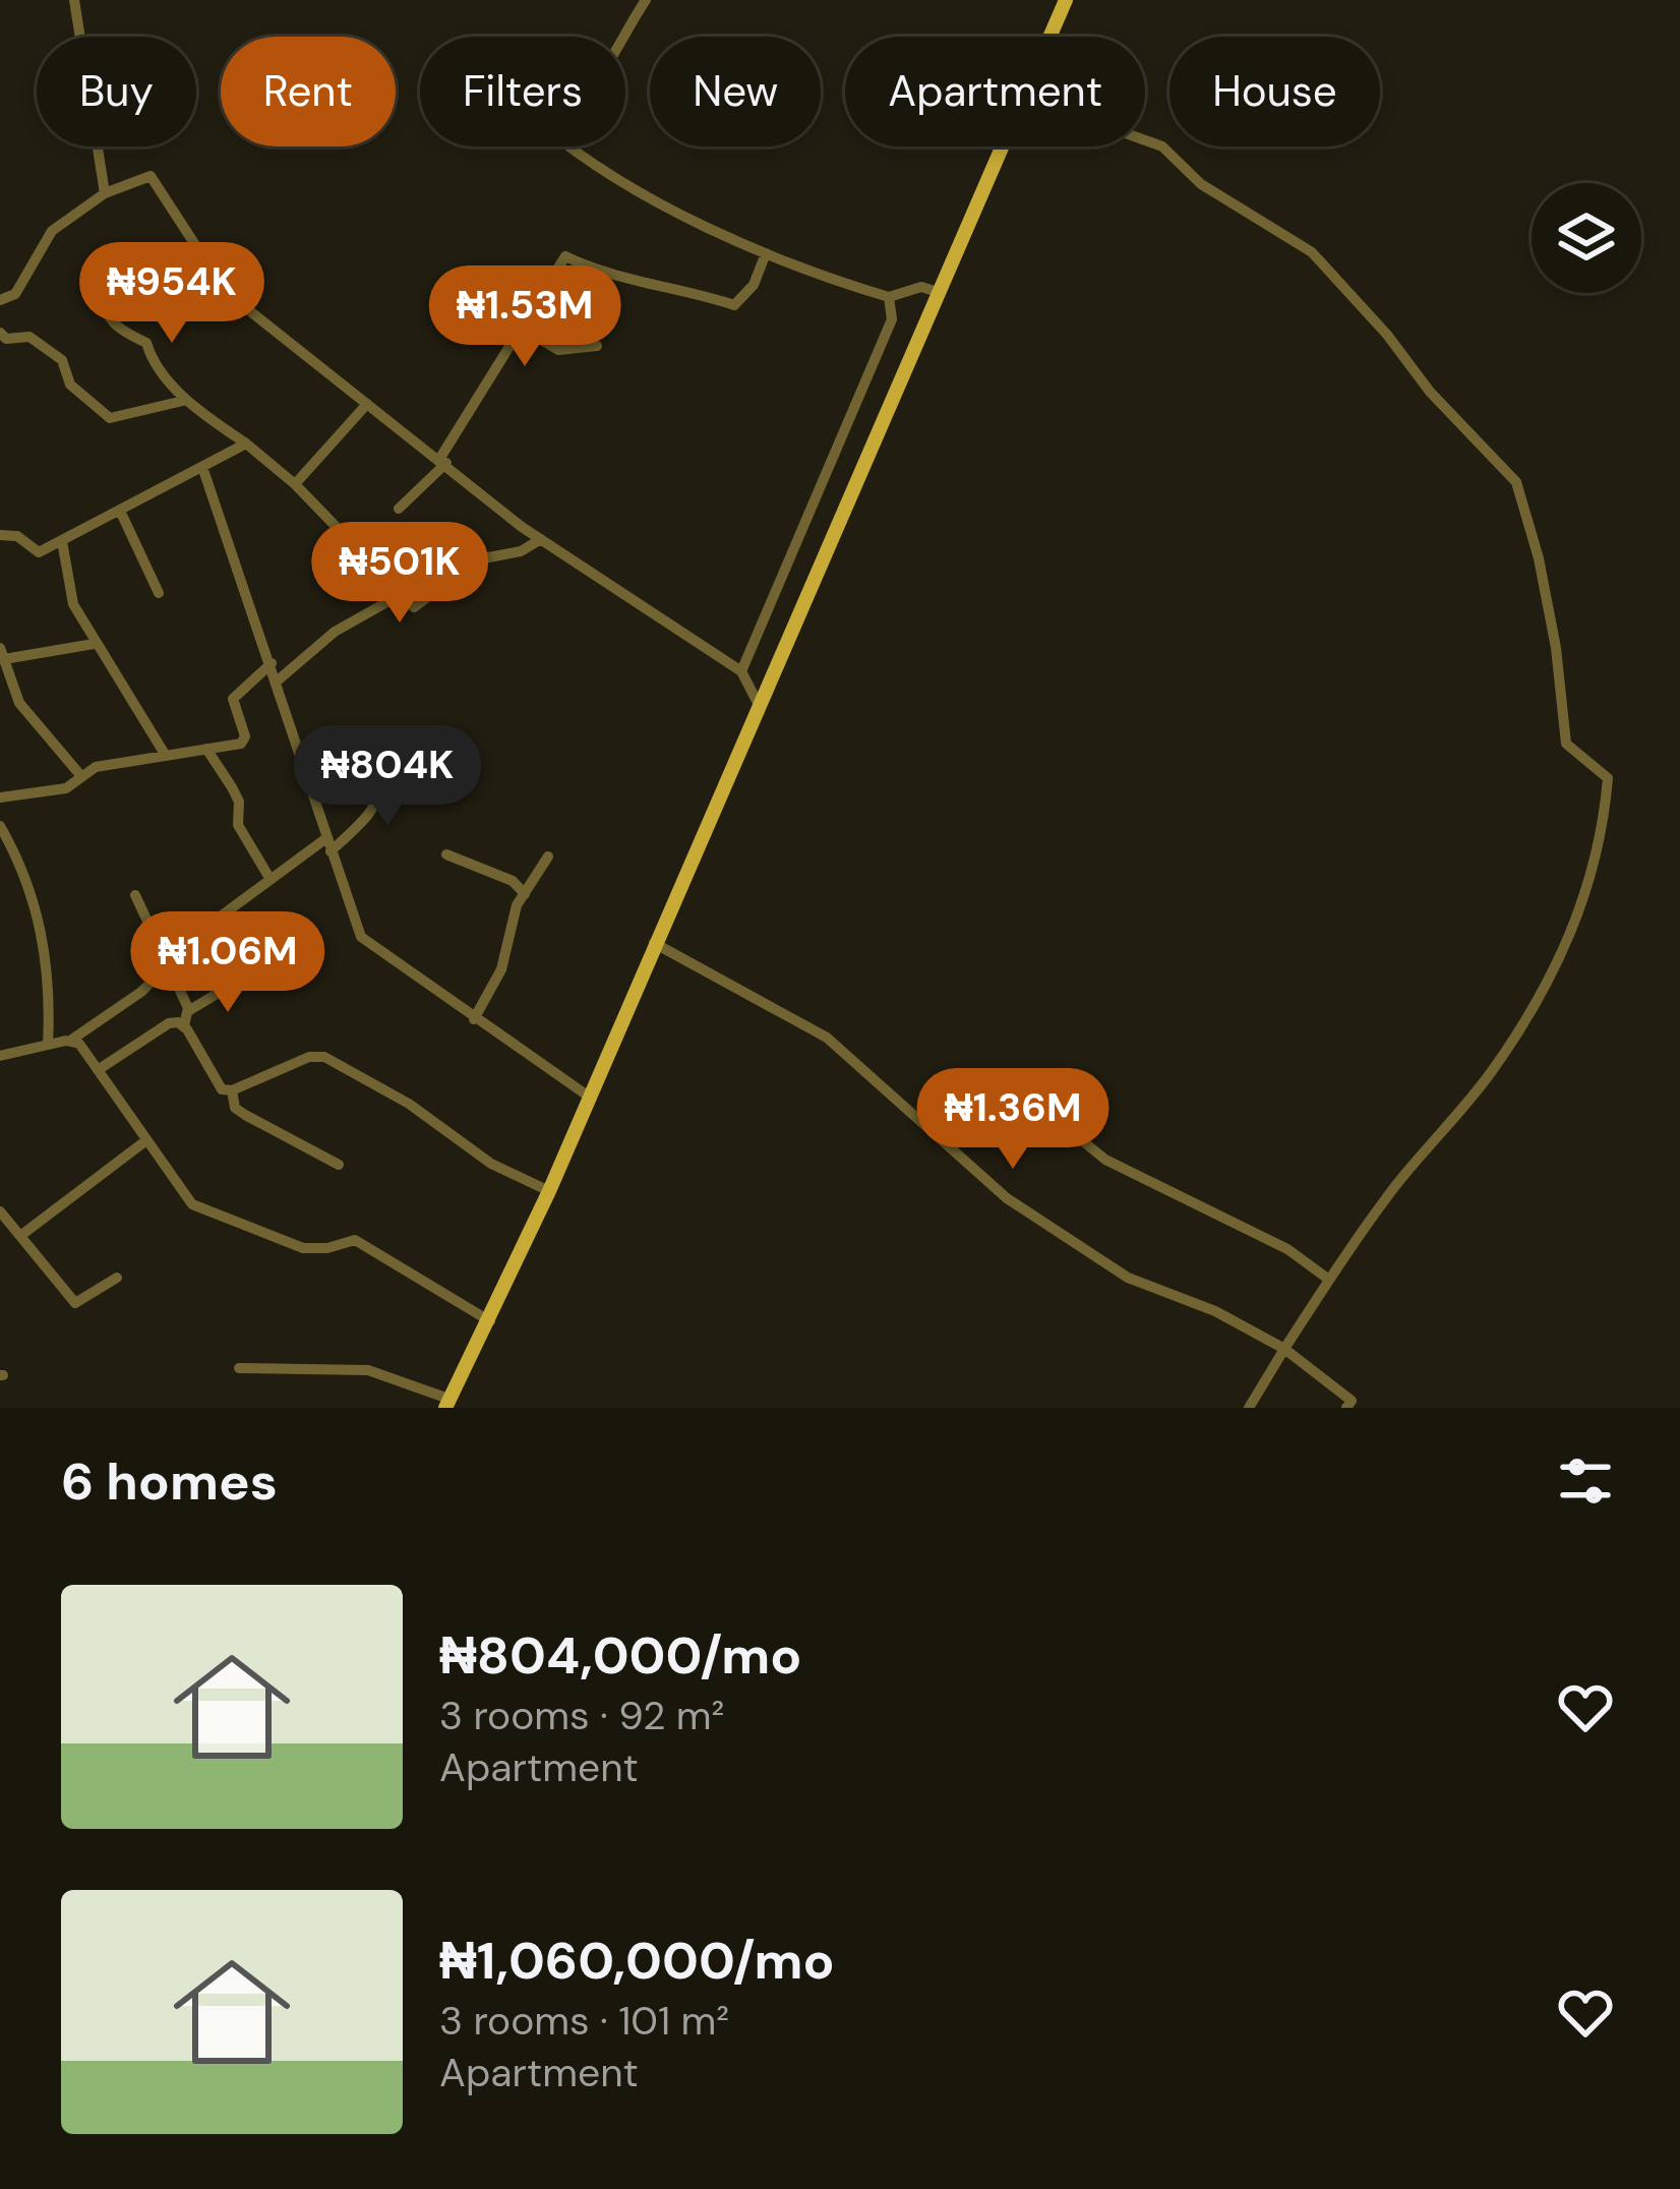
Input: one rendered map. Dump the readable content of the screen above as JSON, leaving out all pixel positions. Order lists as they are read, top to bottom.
{
  "page": {
    "chip": [
      "Buy",
      "Rent",
      "Filters",
      "New",
      "Apartment",
      "House"
    ],
    "price": [
      "₦954K",
      "₦1.53M",
      "₦501K",
      "₦804K",
      "₦1.06M",
      "₦1.36M"
    ],
    "heading": "6 homes",
    "list": [
      {
        "name": "₦804,000/mo",
        "note": "3 rooms · 92 m² · Apartment"
      },
      {
        "name": "₦1,060,000/mo",
        "note": "3 rooms · 101 m² · Apartment"
      }
    ]
  }
}
